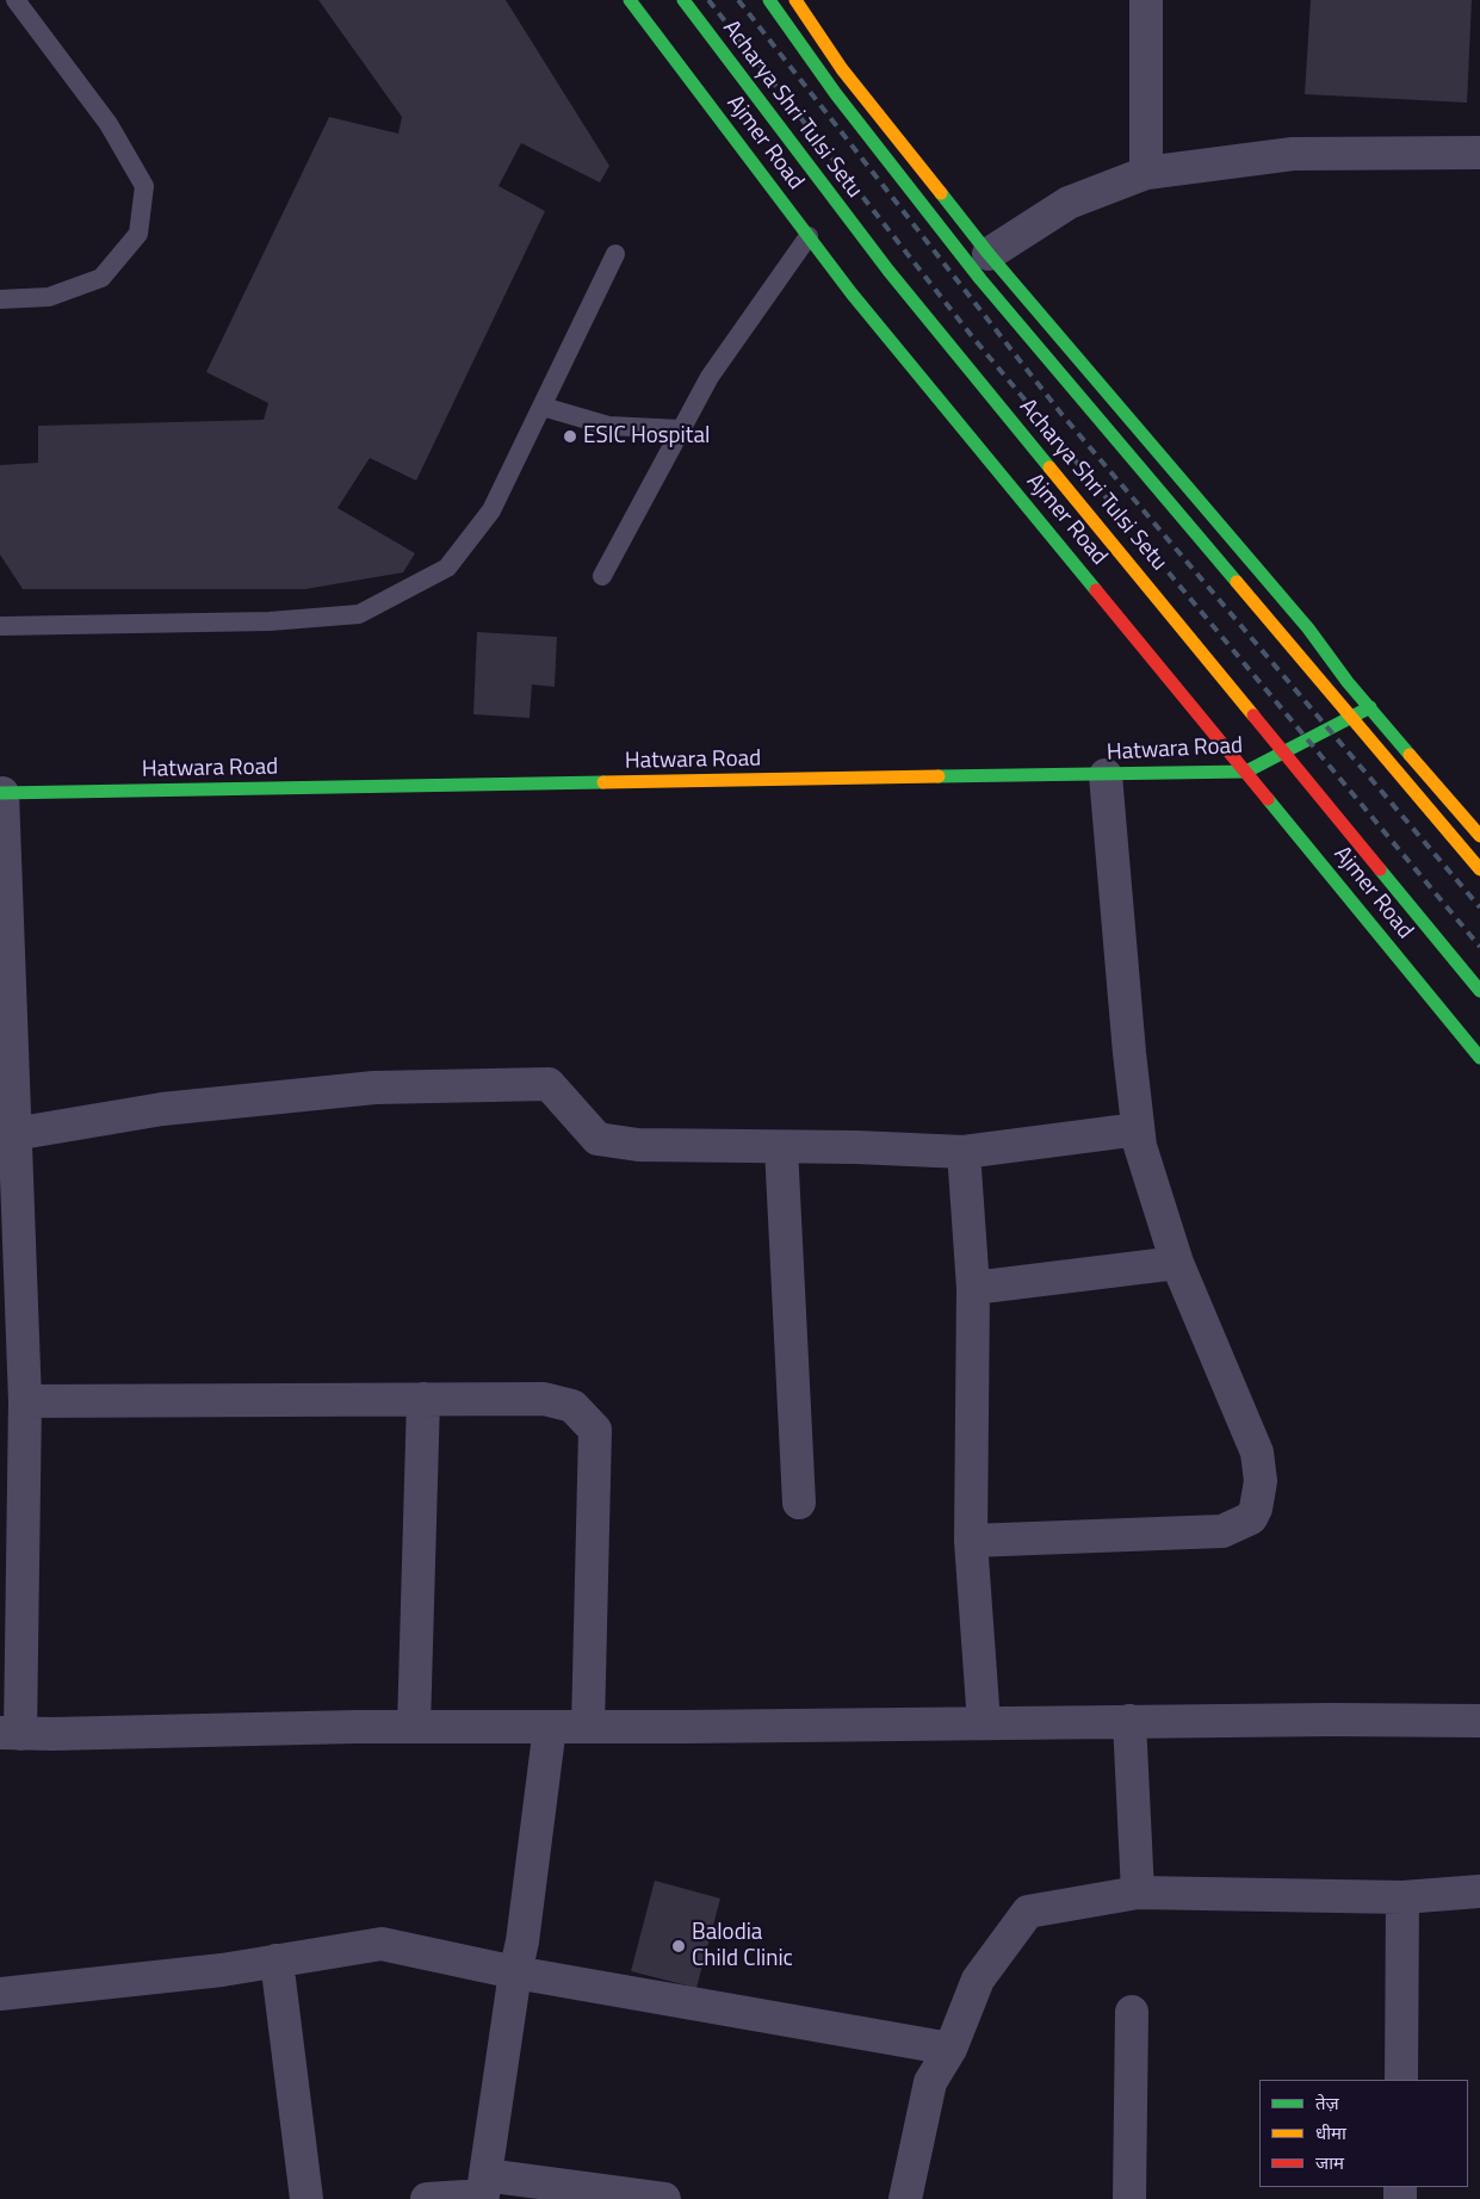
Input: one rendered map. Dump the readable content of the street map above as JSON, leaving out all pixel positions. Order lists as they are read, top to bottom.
{
  "streets": {
    "main road": ["Acharya Shri Tulsi Setu", "Ajmer Road", "Hatwara Road"]
  },
  "crossings": [
    ["Ajmer Road", "Hatwara Road"]
  ],
  "places": ["ESIC Hospital", "Balodia Child Clinic"],
  "legend": ["तेज़", "धीमा", "जाम"]
}
